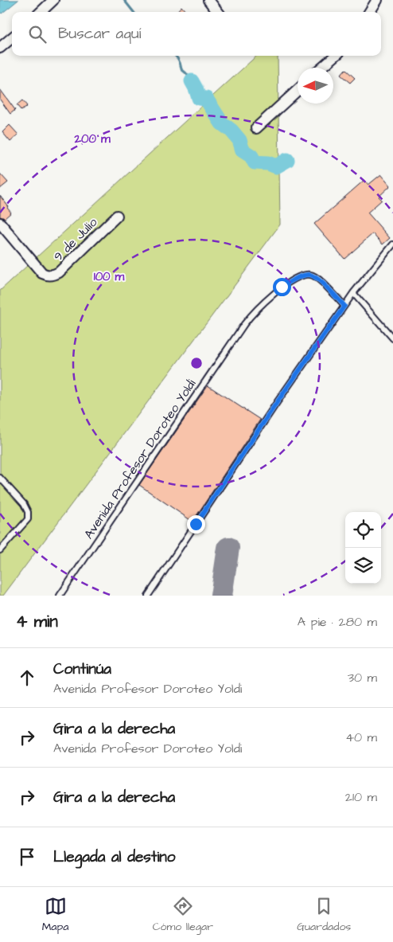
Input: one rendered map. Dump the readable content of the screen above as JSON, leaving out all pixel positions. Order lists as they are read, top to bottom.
{
  "streets": {
    "street": ["9 de Julio"],
    "lane": ["Avenida Profesor Doroteo Yoldi"]
  },
  "north": "left",
  "page": {
    "search": "Buscar aquí",
    "heading": ["4 min", "A pie · 280 m"],
    "list": [
      ["Continúa", "Avenida Profesor Doroteo Yoldi", "30 m"],
      ["Gira a la derecha", "Avenida Profesor Doroteo Yoldi", "40 m"],
      ["Gira a la derecha", "210 m"],
      "Llegada al destino"
    ],
    "nav": ["Mapa", "Cómo llegar", "Guardados"]
  },
  "rings": ["200 m", "100 m"]
}
